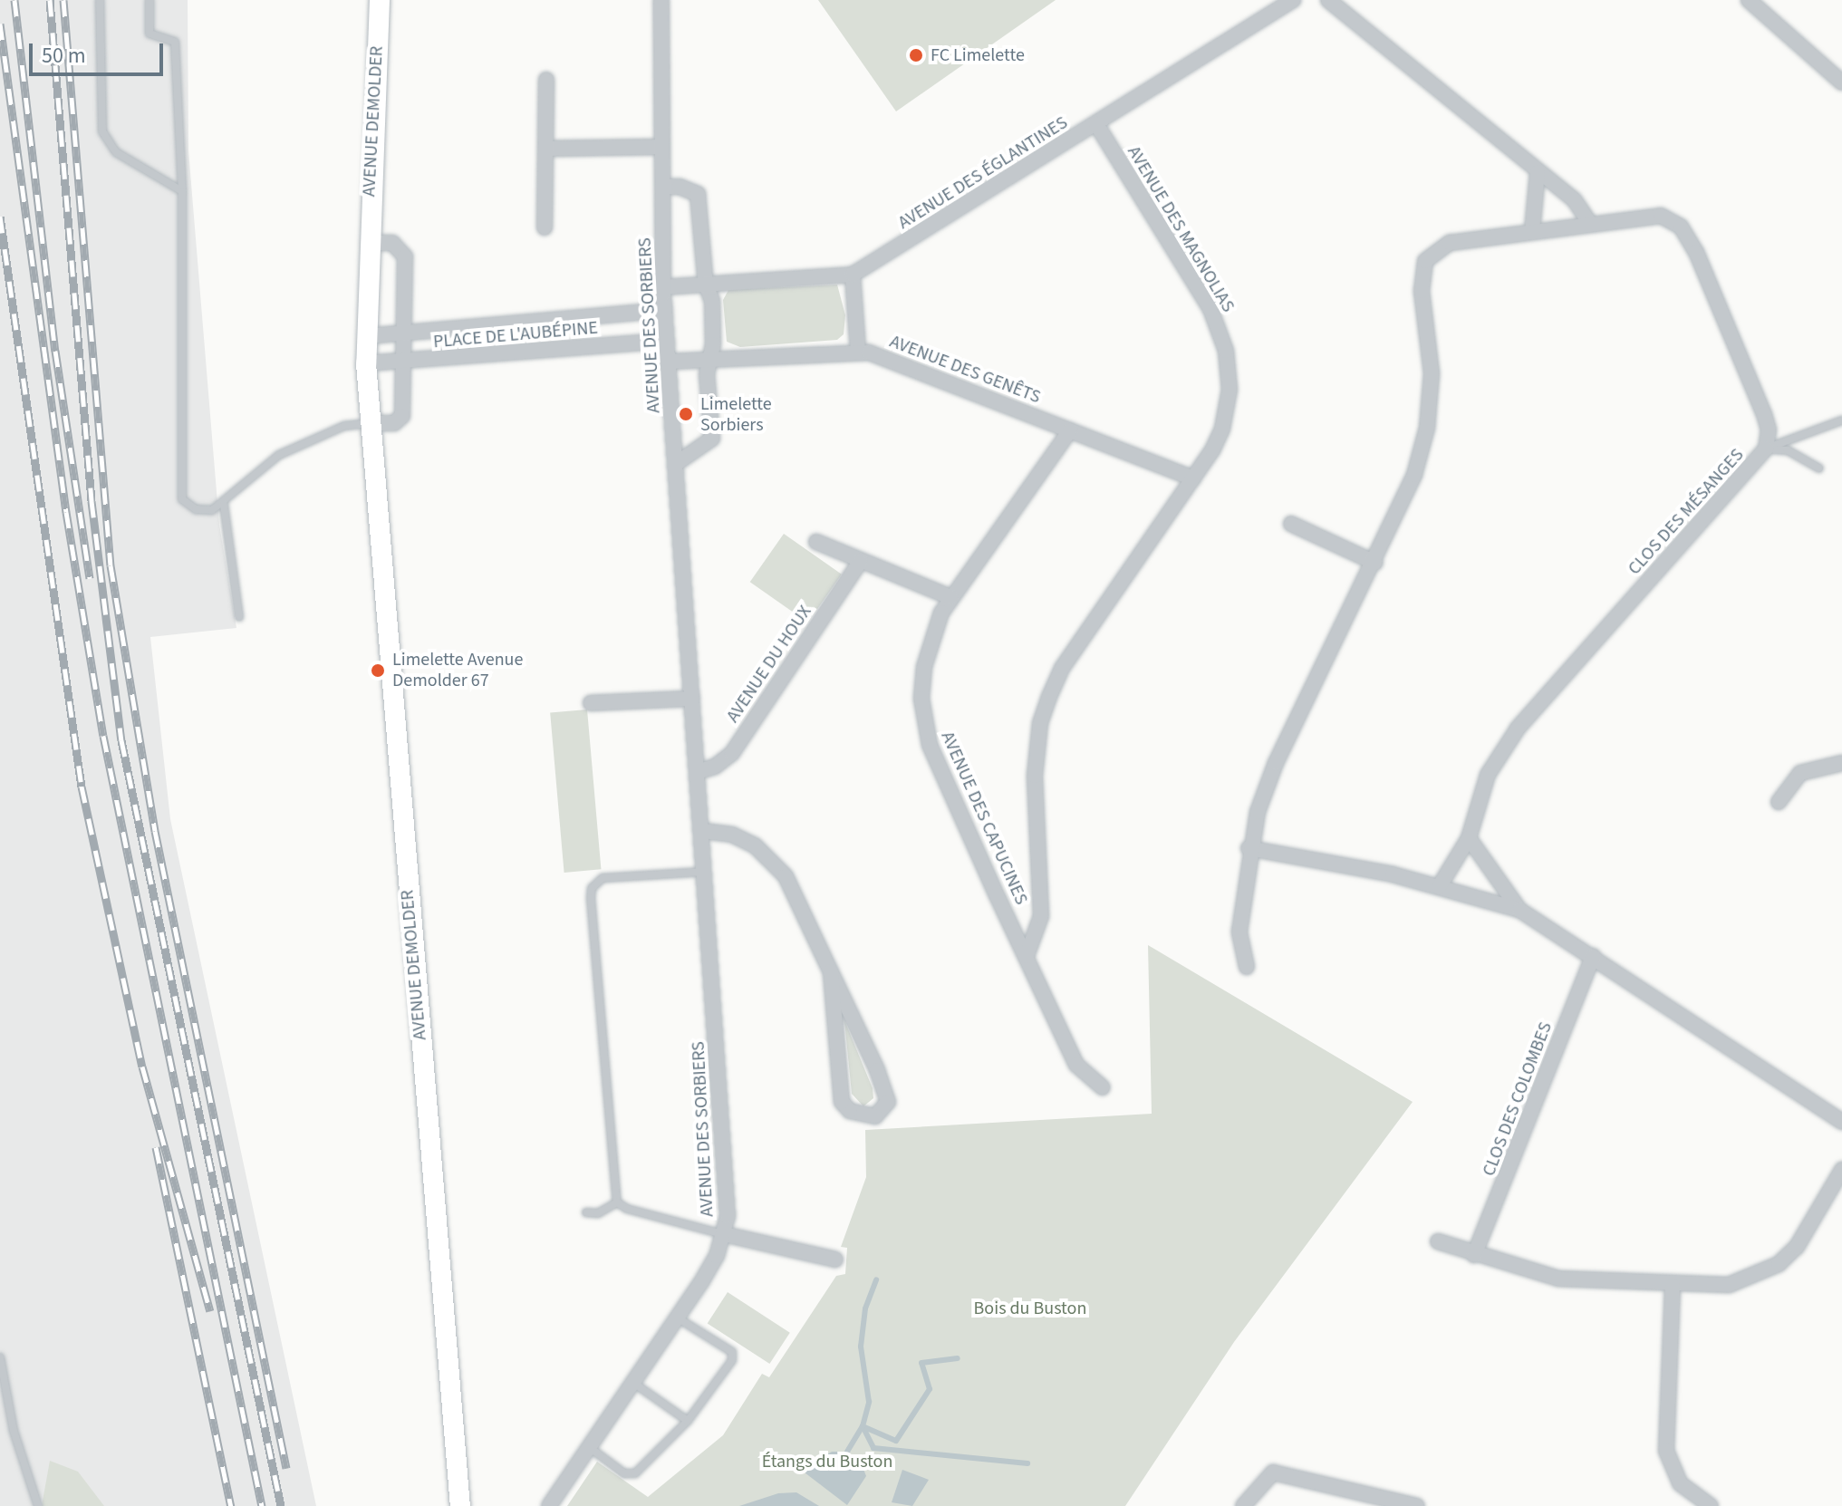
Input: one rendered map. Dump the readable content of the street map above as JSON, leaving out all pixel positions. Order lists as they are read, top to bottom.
{
  "streets": {
    "street": [
      "AVENUE DEMOLDER",
      "AVENUE DES ÉGLANTINES",
      "AVENUE DES MAGNOLIAS",
      "AVENUE DES SORBIERS",
      "PLACE DE L'AUBÉPINE",
      "AVENUE DES GENÊTS",
      "CLOS DES MÉSANGES",
      "AVENUE DU HOUX",
      "AVENUE DES CAPUCINES",
      "CLOS DES COLOMBES"
    ]
  },
  "crossings": [
    ["AVENUE DEMOLDER", "PLACE DE L'AUBÉPINE"],
    ["AVENUE DES ÉGLANTINES", "AVENUE DES MAGNOLIAS"],
    ["AVENUE DES ÉGLANTINES", "AVENUE DES SORBIERS"],
    ["AVENUE DES MAGNOLIAS", "AVENUE DES GENÊTS"],
    ["AVENUE DES MAGNOLIAS", "AVENUE DES CAPUCINES"],
    ["AVENUE DES SORBIERS", "PLACE DE L'AUBÉPINE"],
    ["AVENUE DES SORBIERS", "AVENUE DES GENÊTS"],
    ["AVENUE DES SORBIERS", "AVENUE DU HOUX"],
    ["AVENUE DES GENÊTS", "AVENUE DES CAPUCINES"]
  ],
  "parks": ["Bois du Buston", "Étangs du Buston"],
  "places": ["FC Limelette", "Limelette Sorbiers", "Limelette Avenue Demolder 67"],
  "scale_bar": "50 m"
}
